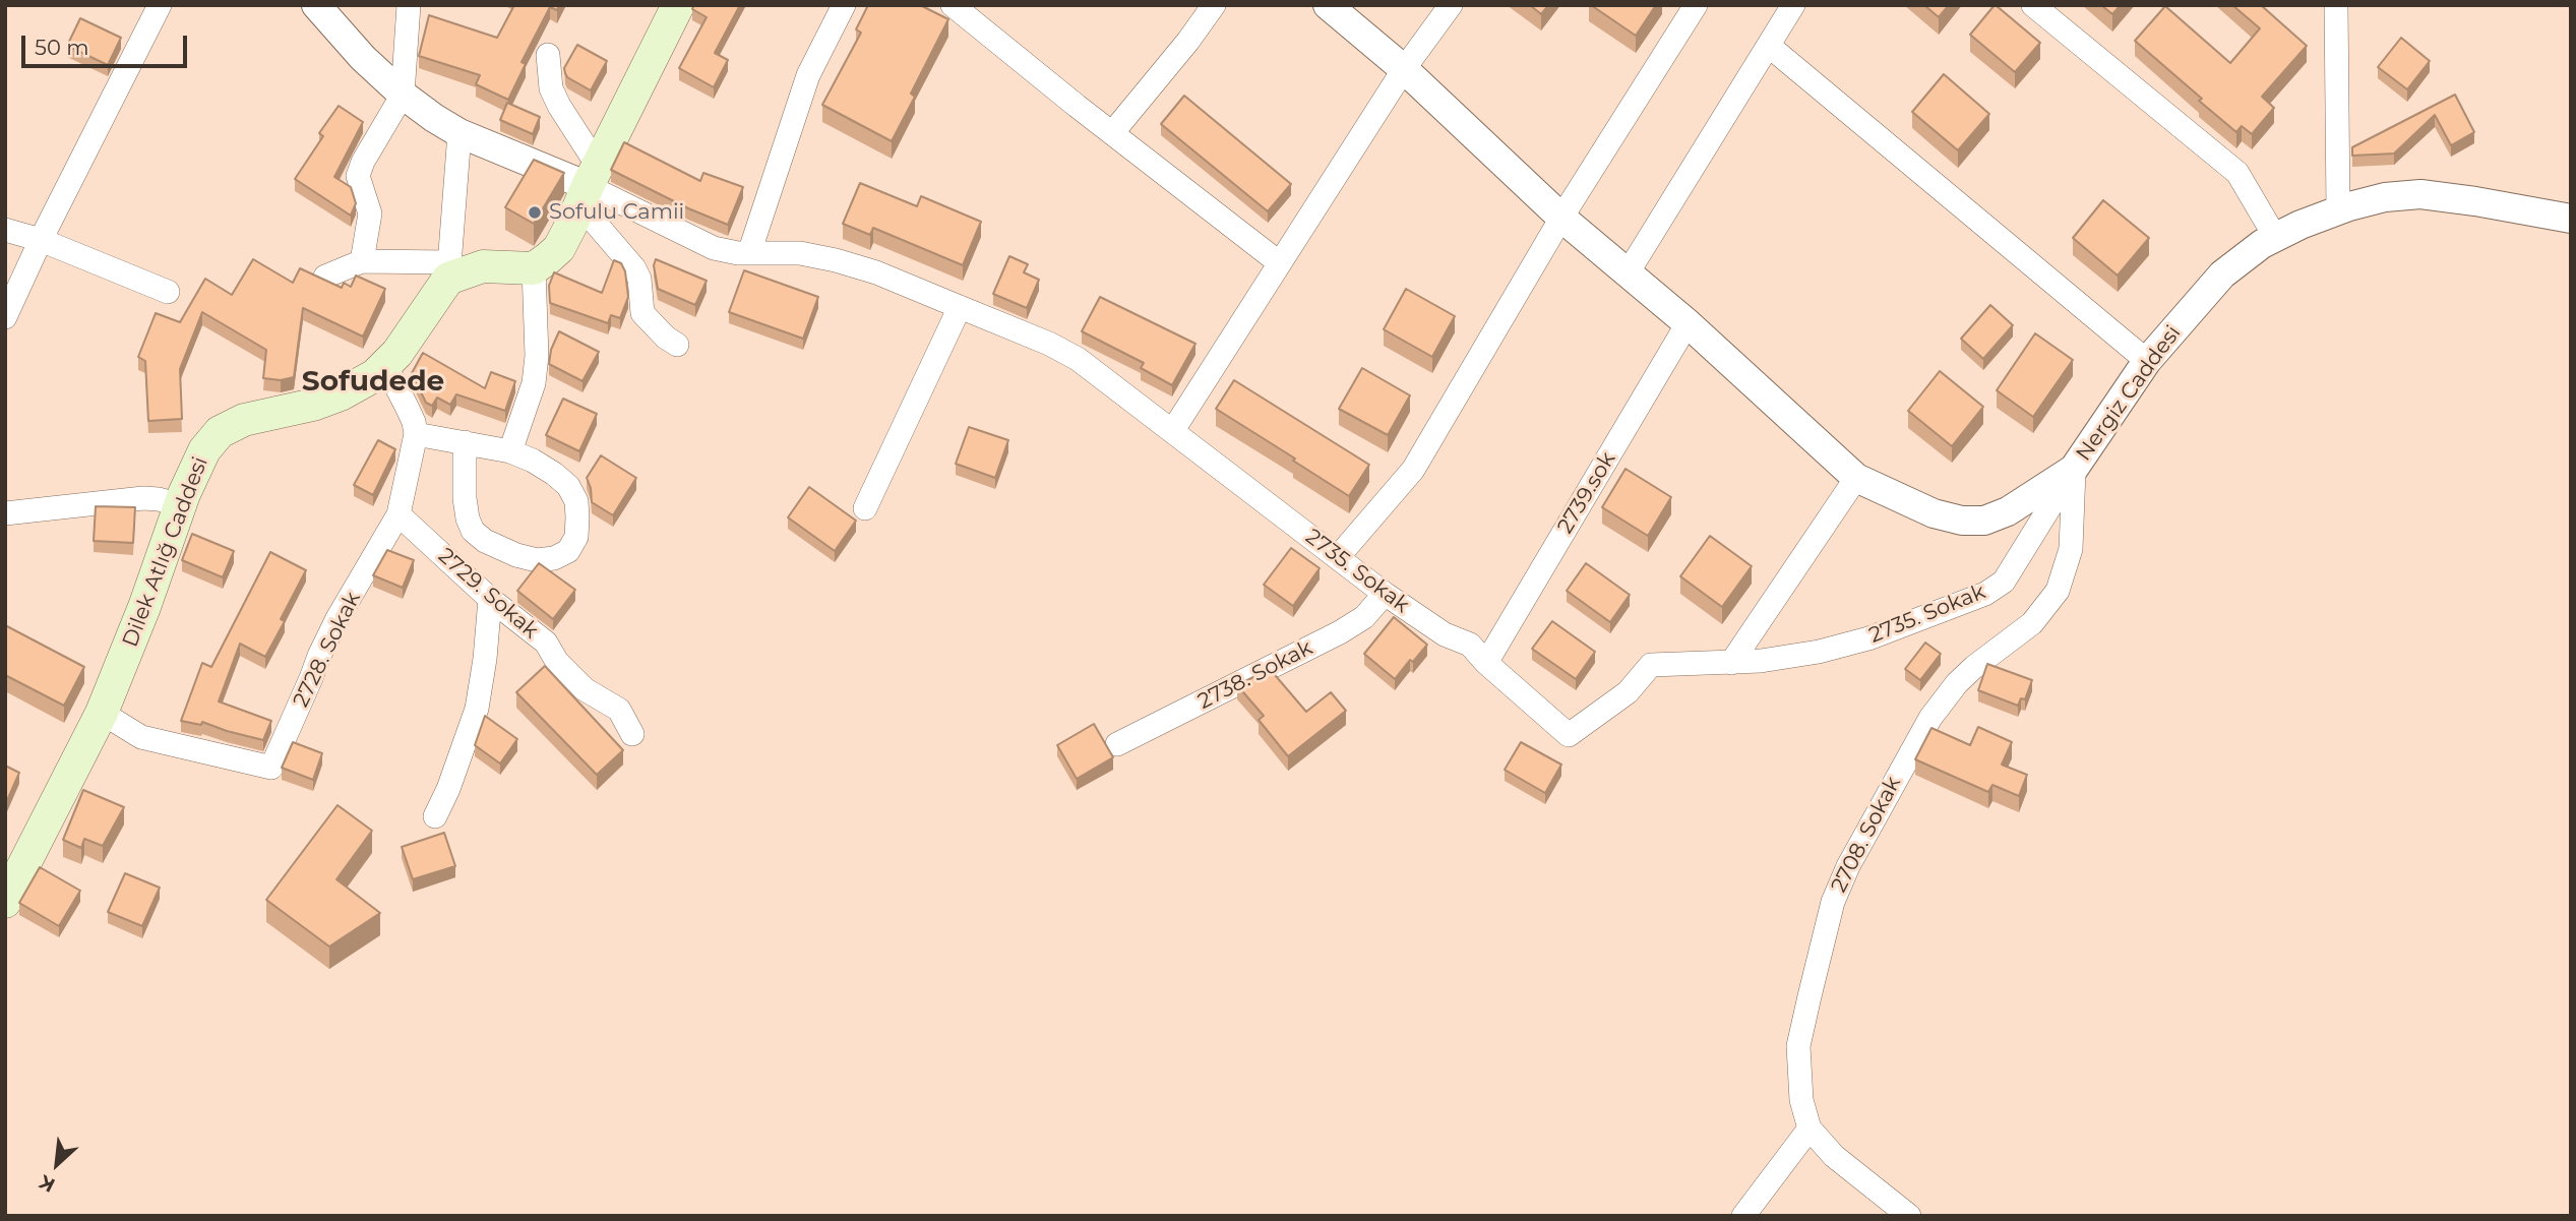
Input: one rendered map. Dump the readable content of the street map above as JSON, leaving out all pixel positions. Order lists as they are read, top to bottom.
{
  "streets": {
    "main road": ["Dilek Atlığ Caddesi"],
    "street": [
      "Nergiz Caddesi",
      "2739.sok",
      "2735. Sokak",
      "2729. Sokak",
      "2728. Sokak",
      "2738. Sokak",
      "2708. Sokak"
    ]
  },
  "crossings": [
    ["Nergiz Caddesi", "2735. Sokak"],
    ["Nergiz Caddesi", "2708. Sokak"],
    ["2739.sok", "2735. Sokak"],
    ["Dilek Atlığ Caddesi", "2728. Sokak"],
    ["2735. Sokak", "2738. Sokak"],
    ["2735. Sokak", "2708. Sokak"],
    ["2729. Sokak", "2728. Sokak"]
  ],
  "districts": ["Sofudede"],
  "places": ["Sofulu Camii"],
  "scale_bar": "50 m",
  "north": "bottom left"
}
